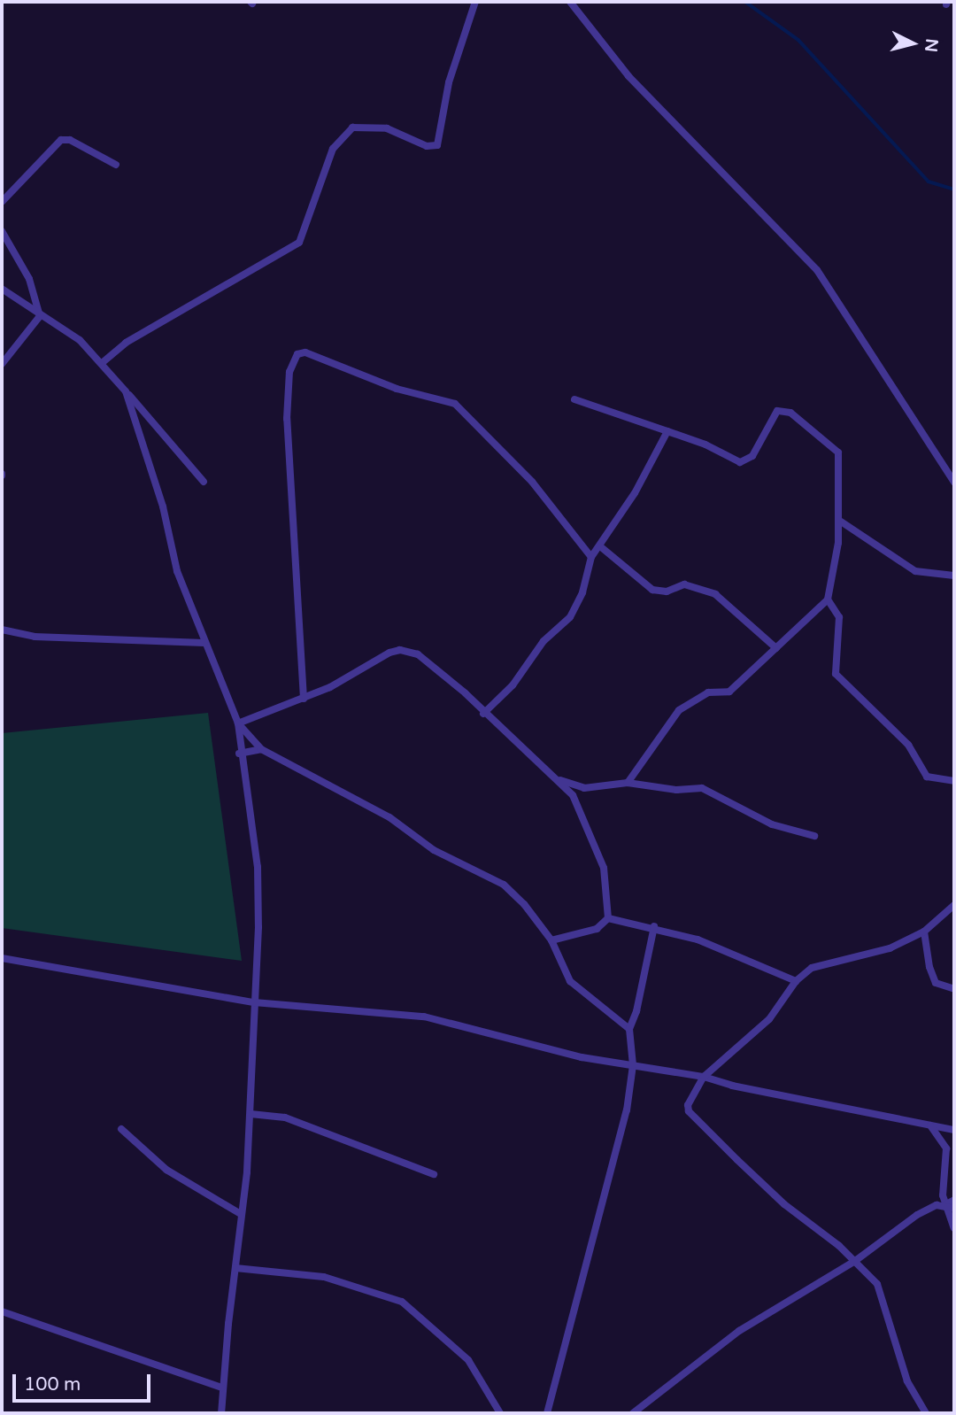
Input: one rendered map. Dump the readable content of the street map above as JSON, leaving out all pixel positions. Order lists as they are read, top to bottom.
{
  "scale_bar": "100 m",
  "north": "right"
}
